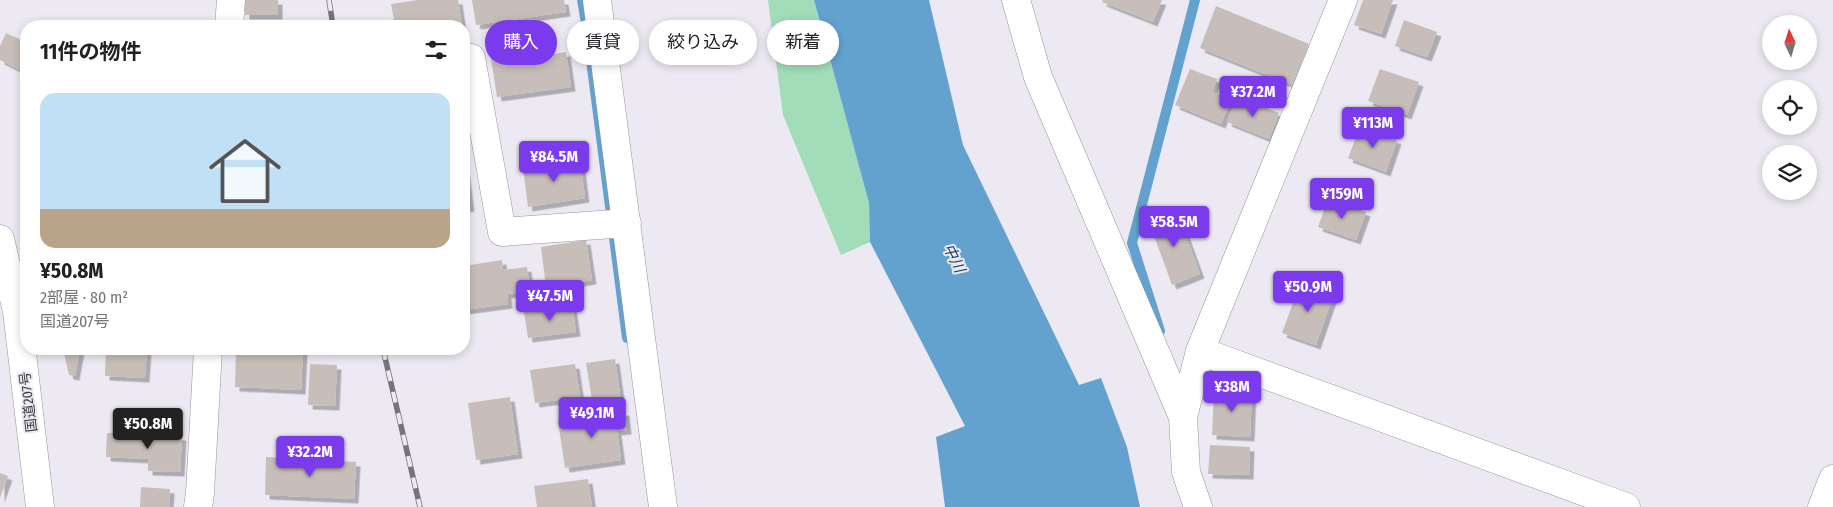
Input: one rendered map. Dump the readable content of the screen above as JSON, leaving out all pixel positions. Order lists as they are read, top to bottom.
{
  "streets": {
    "main road": ["国道207号"]
  },
  "water": ["中川"],
  "north": "top",
  "page": {
    "chip": [
      "購入",
      "賃貸",
      "絞り込み",
      "新着"
    ],
    "heading": "11件の物件",
    "price": [
      "¥37.2M",
      "¥113M",
      "¥84.5M",
      "¥159M",
      "¥58.5M",
      "¥50.9M",
      "¥47.5M",
      "¥38M",
      "¥49.1M",
      "¥50.8M",
      "¥32.2M"
    ],
    "list": [
      {
        "name": "¥50.8M",
        "note": "2部屋 · 80 m² · 国道207号"
      }
    ]
  }
}
